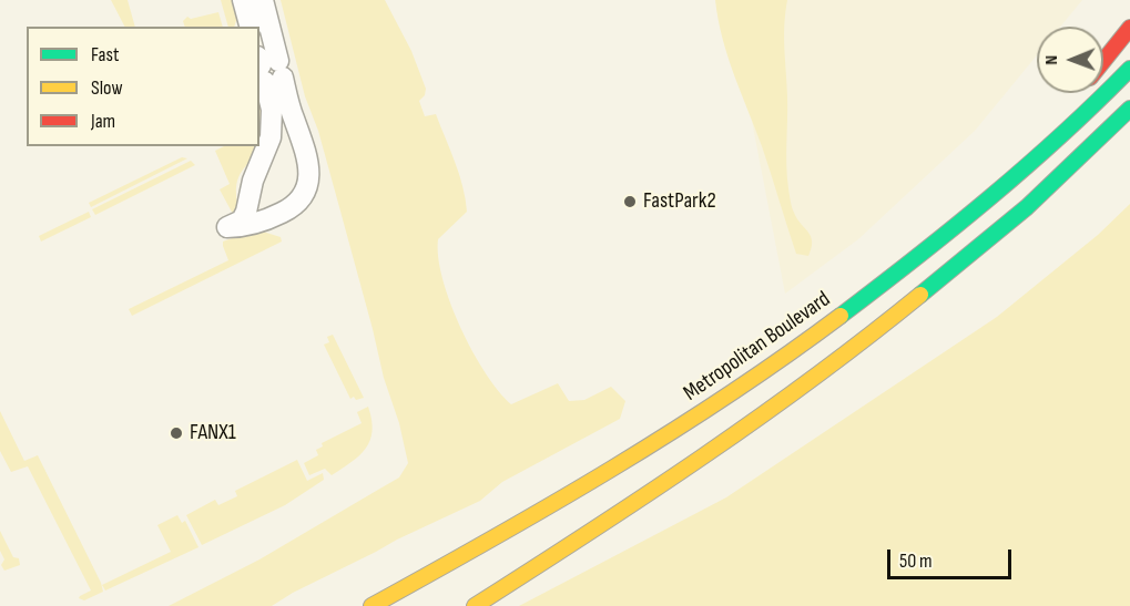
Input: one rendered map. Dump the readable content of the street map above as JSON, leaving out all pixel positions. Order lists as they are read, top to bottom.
{
  "streets": {
    "highway": ["Metropolitan Boulevard"]
  },
  "places": ["FastPark2", "FANX1"],
  "legend": ["Fast", "Slow", "Jam"],
  "scale_bar": "50 m",
  "north": "left"
}
